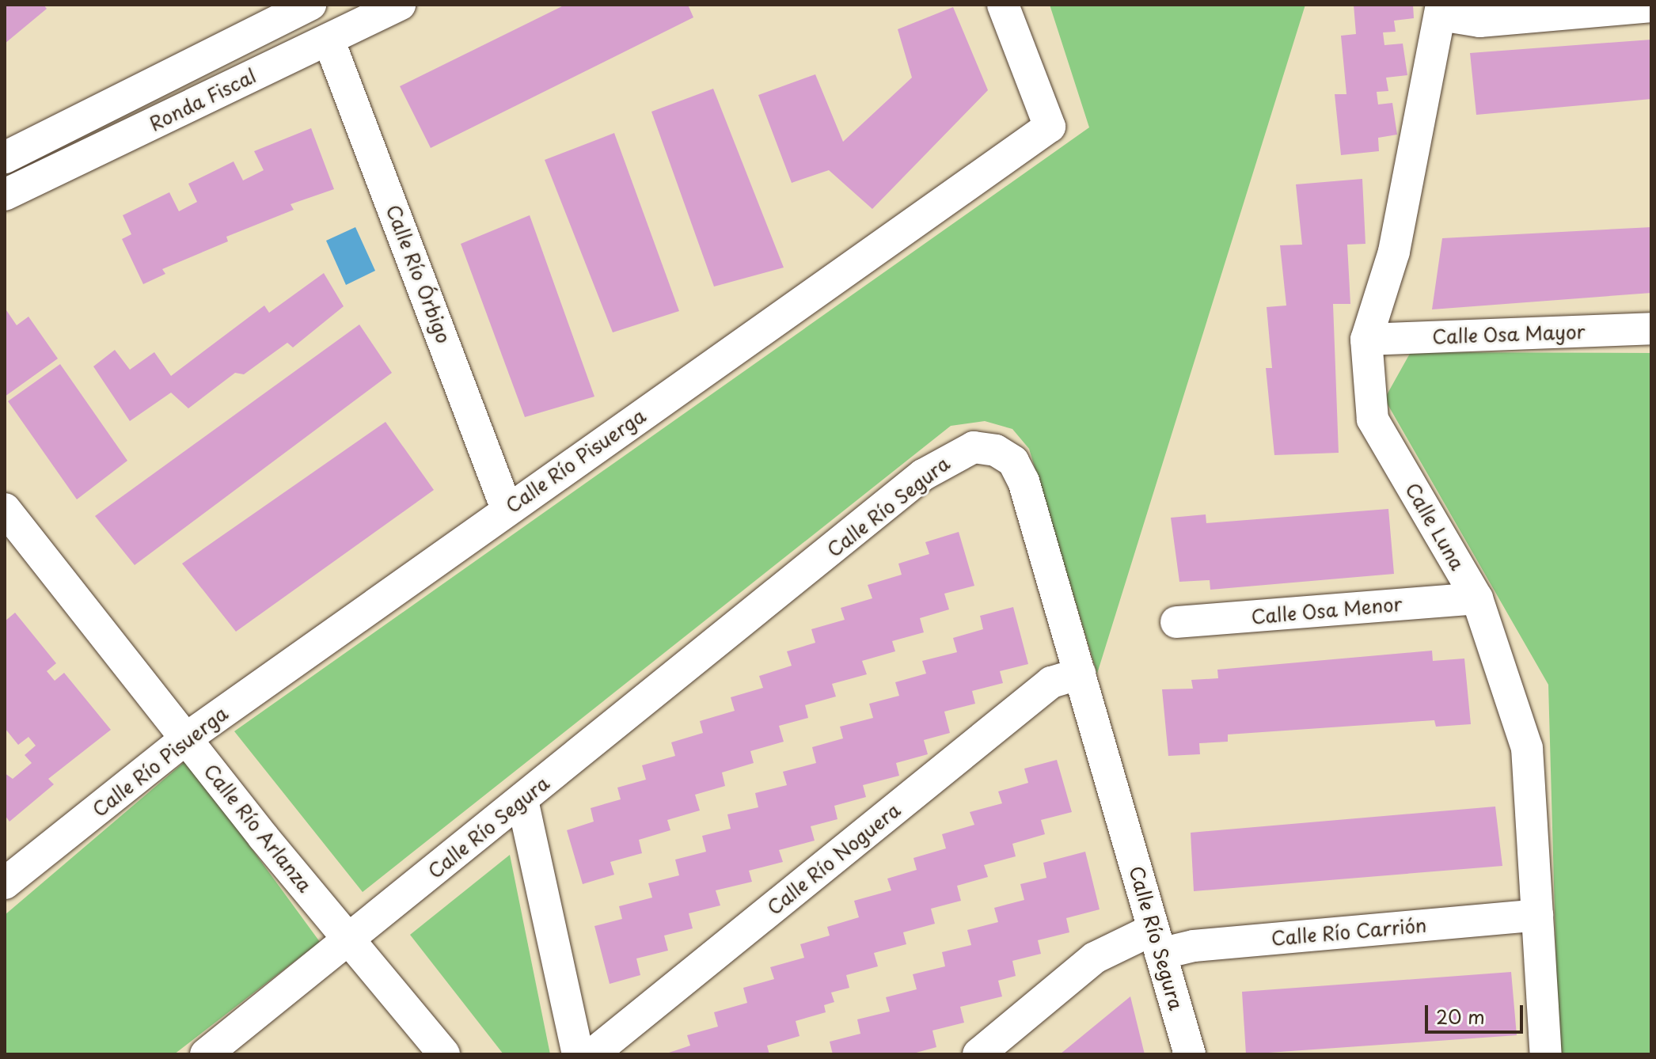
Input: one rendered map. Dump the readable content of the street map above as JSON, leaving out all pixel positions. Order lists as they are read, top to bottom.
{
  "streets": {
    "street": [
      "Ronda Fiscal",
      "Calle Río Órbigo",
      "Calle Osa Mayor",
      "Calle Río Pisuerga",
      "Calle Río Segura",
      "Calle Luna",
      "Calle Osa Menor",
      "Calle Río Arlanza",
      "Calle Río Noguera",
      "Calle Río Carrión"
    ]
  },
  "crossings": [
    ["Ronda Fiscal", "Calle Río Órbigo"],
    ["Calle Río Órbigo", "Calle Río Pisuerga"],
    ["Calle Osa Mayor", "Calle Luna"],
    ["Calle Río Pisuerga", "Calle Río Arlanza"],
    ["Calle Río Segura", "Calle Río Arlanza"],
    ["Calle Río Segura", "Calle Río Noguera"],
    ["Calle Río Segura", "Calle Río Carrión"],
    ["Calle Luna", "Calle Osa Menor"],
    ["Calle Luna", "Calle Río Carrión"]
  ],
  "scale_bar": "20 m"
}
